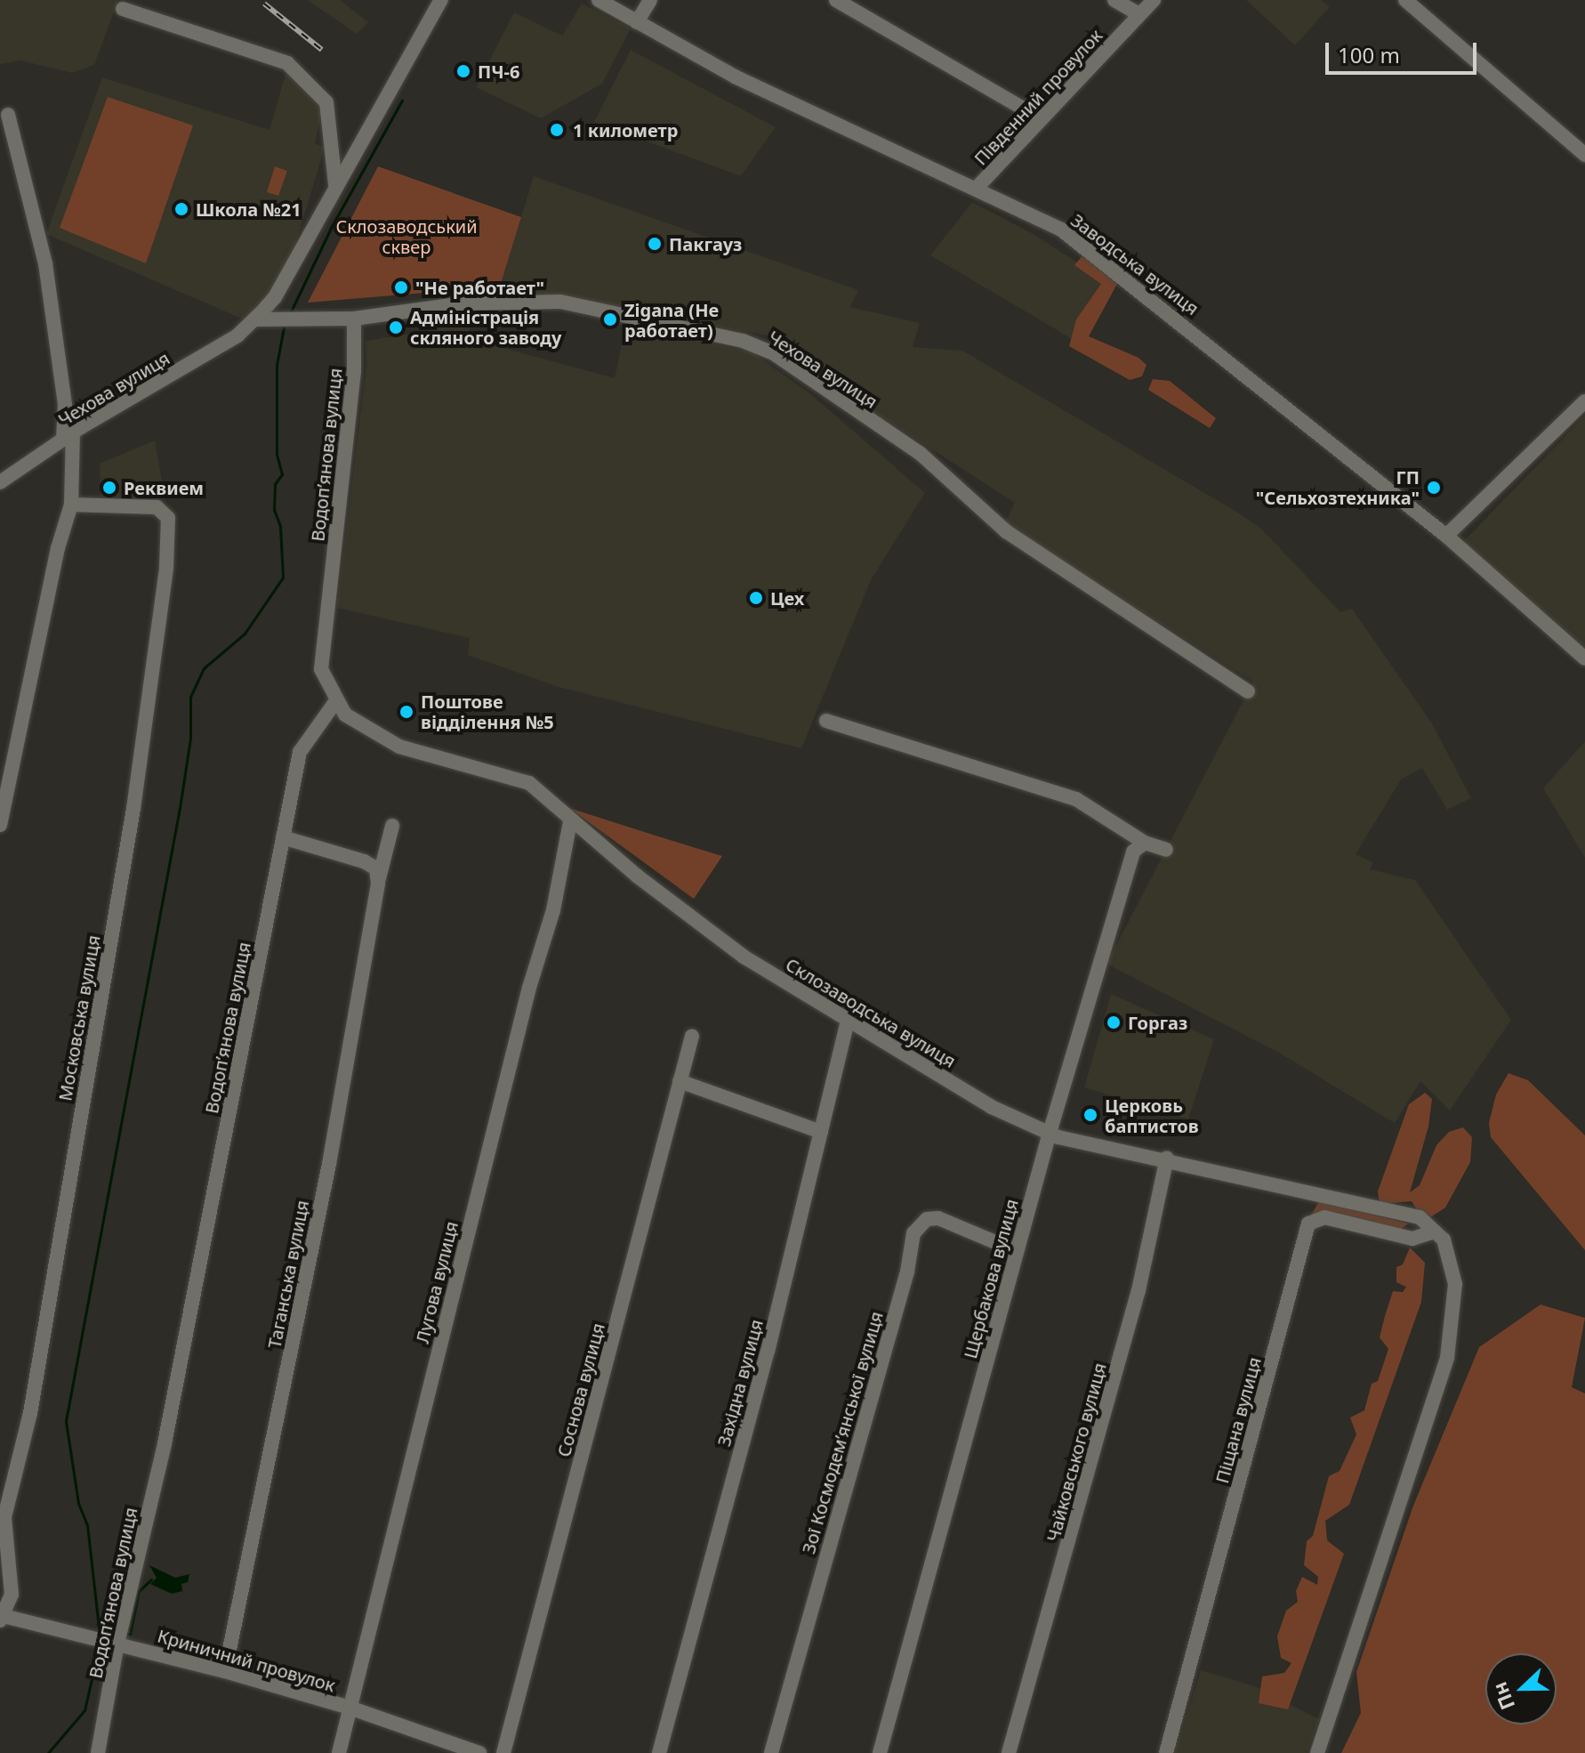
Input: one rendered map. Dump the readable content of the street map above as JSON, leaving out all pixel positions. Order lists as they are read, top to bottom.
{
  "streets": {
    "street": [
      "Південний провулок",
      "Заводська вулиця",
      "Чехова вулиця",
      "Водоп’янова вулиця",
      "Склозаводська вулиця",
      "Московська вулиця",
      "Таганська вулиця",
      "Щербакова вулиця",
      "Лугова вулиця",
      "Західна вулиця",
      "Соснова вулиця",
      "Піщана вулиця",
      "Зої Космодем’янської вулиця",
      "Чайковського вулиця",
      "Криничний провулок"
    ]
  },
  "crossings": [
    ["Південний провулок", "Заводська вулиця"],
    ["Чехова вулиця", "Водоп’янова вулиця"],
    ["Водоп’янова вулиця", "Склозаводська вулиця"],
    ["Водоп’янова вулиця", "Криничний провулок"],
    ["Склозаводська вулиця", "Щербакова вулиця"],
    ["Склозаводська вулиця", "Лугова вулиця"],
    ["Склозаводська вулиця", "Західна вулиця"],
    ["Склозаводська вулиця", "Піщана вулиця"],
    ["Склозаводська вулиця", "Чайковського вулиця"],
    ["Московська вулиця", "Криничний провулок"],
    ["Таганська вулиця", "Криничний провулок"],
    ["Щербакова вулиця", "Зої Космодем’янської вулиця"],
    ["Лугова вулиця", "Криничний провулок"]
  ],
  "parks": ["Склозаводський сквер"],
  "places": [
    "ПЧ-6",
    "1 километр",
    "Школа №21",
    "Пакгауз",
    "\"Не работает\"",
    "Zigana (Не работает)",
    "Адміністрація скляного заводу",
    "Реквием",
    "ГП \"Сельхозтехника\"",
    "Цех",
    "Поштове відділення №5",
    "Горгаз",
    "Церковь баптистов"
  ],
  "scale_bar": "100 m",
  "north": "left"
}
